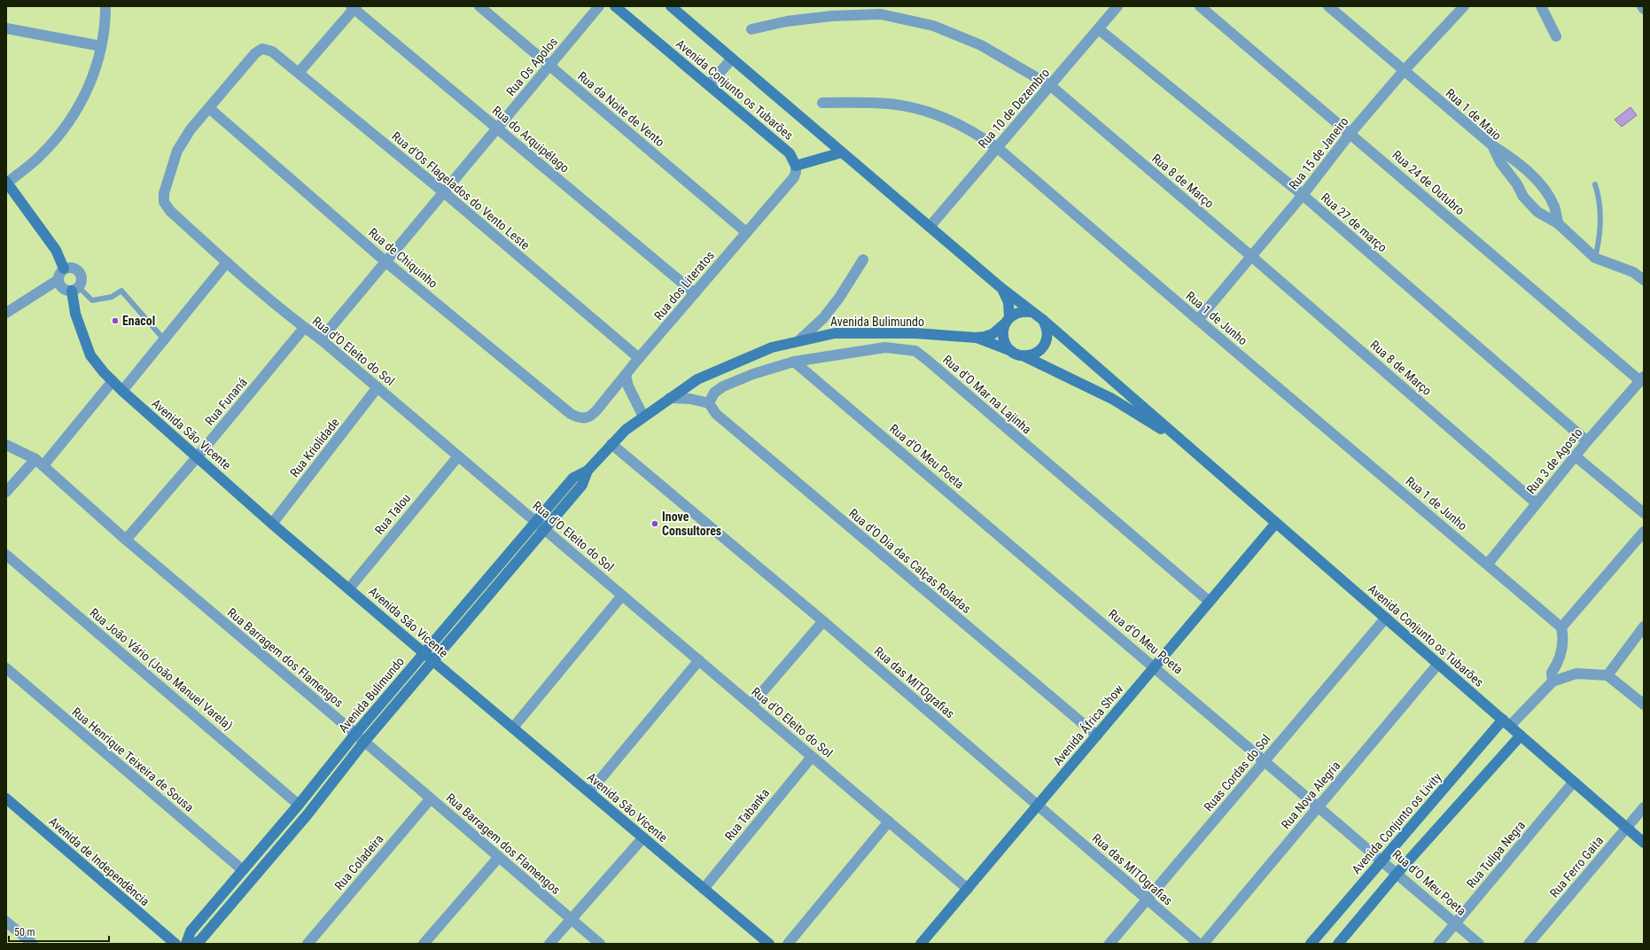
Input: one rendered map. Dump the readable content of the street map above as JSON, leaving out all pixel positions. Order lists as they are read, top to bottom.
{
  "streets": {
    "street": [
      "Rua Os Apolos",
      "Avenida Conjunto os Tubarões",
      "Rua 10 de Dezembro",
      "Rua da Noite de Vento",
      "Rua 1 de Maio",
      "Rua do Arquipélago",
      "Rua 15 de Janeiro",
      "Rua 8 de Março",
      "Rua 24 de Outubro",
      "Rua d'Os Flagelados do Vento Leste",
      "Rua 27 de março",
      "Rua de Chiquinho",
      "Rua dos Literatos",
      "Rua 1 de Junho",
      "Avenida Bulimundo",
      "Rua d'O Eleito do Sol",
      "Rua d'O Mar na Lajinha",
      "Rua Funaná",
      "Avenida São Vicente",
      "Rua Kriolidade",
      "Rua d'O Meu Poeta",
      "Rua 3 de Agosto",
      "Rua Talou",
      "Rua d'O Dia das Calças Roladas",
      "Rua Barragem dos Flamengos",
      "Rua João Vário (João Manuel Varela)",
      "Rua das MITOgrafias",
      "Avenida África Show",
      "Rua Henrique Teixeira de Sousa",
      "Ruas Cordas do Sol",
      "Rua Nova Alegria",
      "Rua Tabanka",
      "Avenida Conjunto os Livity",
      "Rua Tulipa Negra",
      "Avenida de Independência",
      "Rua Coladeira",
      "Rua Ferro Gaita"
    ]
  },
  "crossings": [
    ["Rua Os Apolos", "Rua da Noite de Vento"],
    ["Rua Os Apolos", "Rua do Arquipélago"],
    ["Rua Os Apolos", "Rua d'Os Flagelados do Vento Leste"],
    ["Rua Os Apolos", "Rua de Chiquinho"],
    ["Rua Os Apolos", "Rua d'O Eleito do Sol"],
    ["Avenida Conjunto os Tubarões", "Rua 10 de Dezembro"],
    ["Avenida Conjunto os Tubarões", "Rua dos Literatos"],
    ["Avenida Conjunto os Tubarões", "Avenida África Show"],
    ["Avenida Conjunto os Tubarões", "Ruas Cordas do Sol"],
    ["Avenida Conjunto os Tubarões", "Rua Nova Alegria"],
    ["Avenida Conjunto os Tubarões", "Avenida Conjunto os Livity"],
    ["Avenida Conjunto os Tubarões", "Rua Tulipa Negra"],
    ["Avenida Conjunto os Tubarões", "Rua Ferro Gaita"],
    ["Rua 10 de Dezembro", "Rua 8 de Março"],
    ["Rua 10 de Dezembro", "Rua 27 de março"],
    ["Rua 10 de Dezembro", "Rua 1 de Junho"],
    ["Rua da Noite de Vento", "Rua dos Literatos"],
    ["Rua 1 de Maio", "Rua 15 de Janeiro"],
    ["Rua do Arquipélago", "Rua dos Literatos"],
    ["Rua 15 de Janeiro", "Rua 8 de Março"],
    ["Rua 15 de Janeiro", "Rua 24 de Outubro"],
    ["Rua 15 de Janeiro", "Rua 27 de março"],
    ["Rua 15 de Janeiro", "Rua 1 de Junho"],
    ["Rua 8 de Março", "Rua 3 de Agosto"],
    ["Rua 24 de Outubro", "Rua 3 de Agosto"],
    ["Rua d'Os Flagelados do Vento Leste", "Rua de Chiquinho"],
    ["Rua d'Os Flagelados do Vento Leste", "Rua dos Literatos"],
    ["Rua d'Os Flagelados do Vento Leste", "Rua d'O Eleito do Sol"],
    ["Rua 27 de março", "Rua 3 de Agosto"],
    ["Rua de Chiquinho", "Rua dos Literatos"],
    ["Rua de Chiquinho", "Rua d'O Eleito do Sol"],
    ["Rua 1 de Junho", "Rua 3 de Agosto"],
    ["Avenida Bulimundo", "Rua d'O Eleito do Sol"],
    ["Avenida Bulimundo", "Avenida São Vicente"],
    ["Avenida Bulimundo", "Rua Barragem dos Flamengos"],
    ["Avenida Bulimundo", "Rua João Vário (João Manuel Varela)"],
    ["Avenida Bulimundo", "Rua das MITOgrafias"],
    ["Avenida Bulimundo", "Rua Henrique Teixeira de Sousa"],
    ["Rua d'O Eleito do Sol", "Rua Funaná"],
    ["Rua d'O Eleito do Sol", "Rua Kriolidade"],
    ["Rua d'O Eleito do Sol", "Rua Talou"],
    ["Rua d'O Eleito do Sol", "Avenida África Show"],
    ["Rua d'O Eleito do Sol", "Rua Tabanka"],
    ["Rua d'O Mar na Lajinha", "Rua d'O Meu Poeta"],
    ["Rua d'O Mar na Lajinha", "Rua d'O Dia das Calças Roladas"],
    ["Rua d'O Mar na Lajinha", "Avenida África Show"],
    ["Rua Funaná", "Avenida São Vicente"],
    ["Rua Funaná", "Rua Barragem dos Flamengos"],
    ["Avenida São Vicente", "Rua Kriolidade"],
    ["Avenida São Vicente", "Rua Talou"],
    ["Avenida São Vicente", "Rua Tabanka"],
    ["Rua d'O Meu Poeta", "Avenida África Show"],
    ["Rua d'O Meu Poeta", "Ruas Cordas do Sol"],
    ["Rua d'O Meu Poeta", "Rua Nova Alegria"],
    ["Rua d'O Meu Poeta", "Avenida Conjunto os Livity"],
    ["Rua d'O Meu Poeta", "Rua Tulipa Negra"],
    ["Rua d'O Dia das Calças Roladas", "Avenida África Show"],
    ["Rua Barragem dos Flamengos", "Rua Coladeira"],
    ["Rua das MITOgrafias", "Avenida África Show"],
    ["Rua das MITOgrafias", "Ruas Cordas do Sol"]
  ],
  "places": ["Enacol", "Inove Consultores"],
  "scale_bar": "50 m"
}
